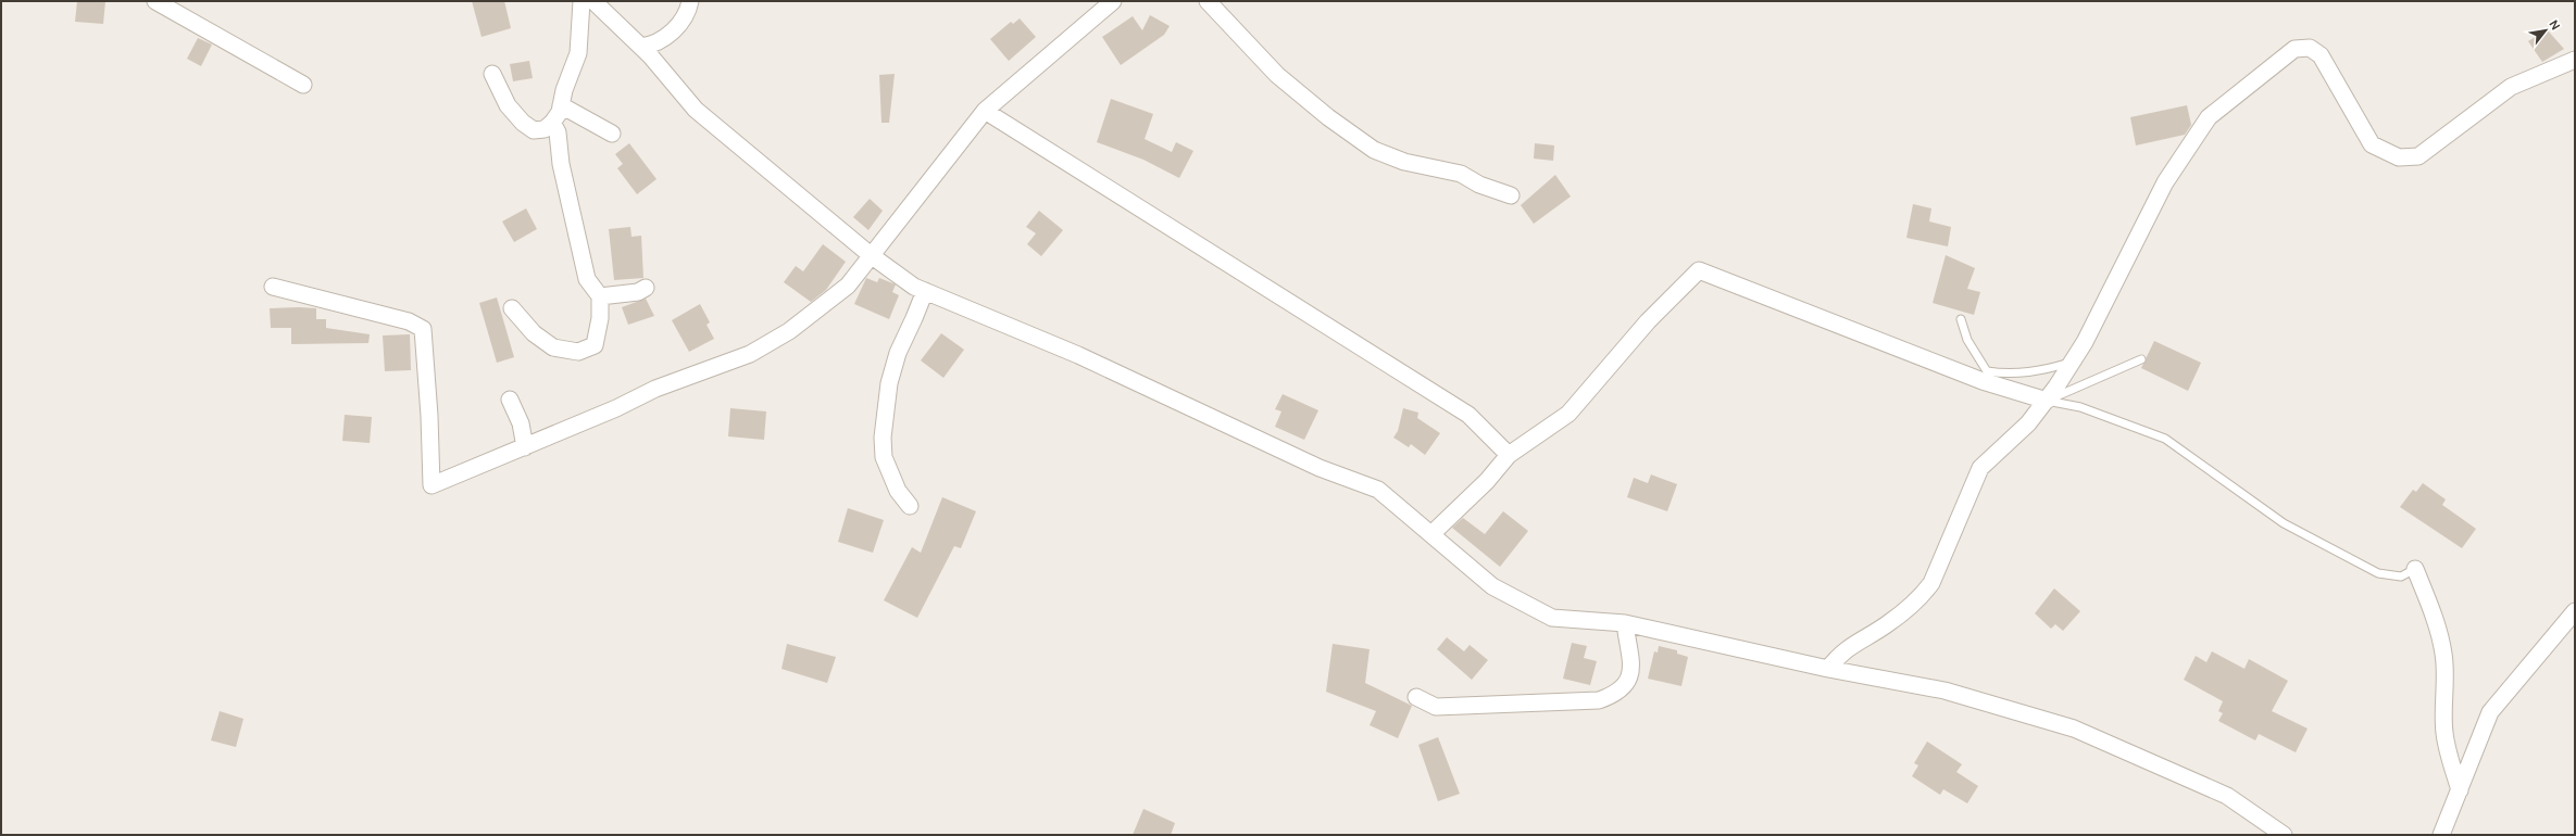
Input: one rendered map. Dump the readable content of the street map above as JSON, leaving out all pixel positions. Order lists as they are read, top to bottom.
{
  "north": "top right"
}
